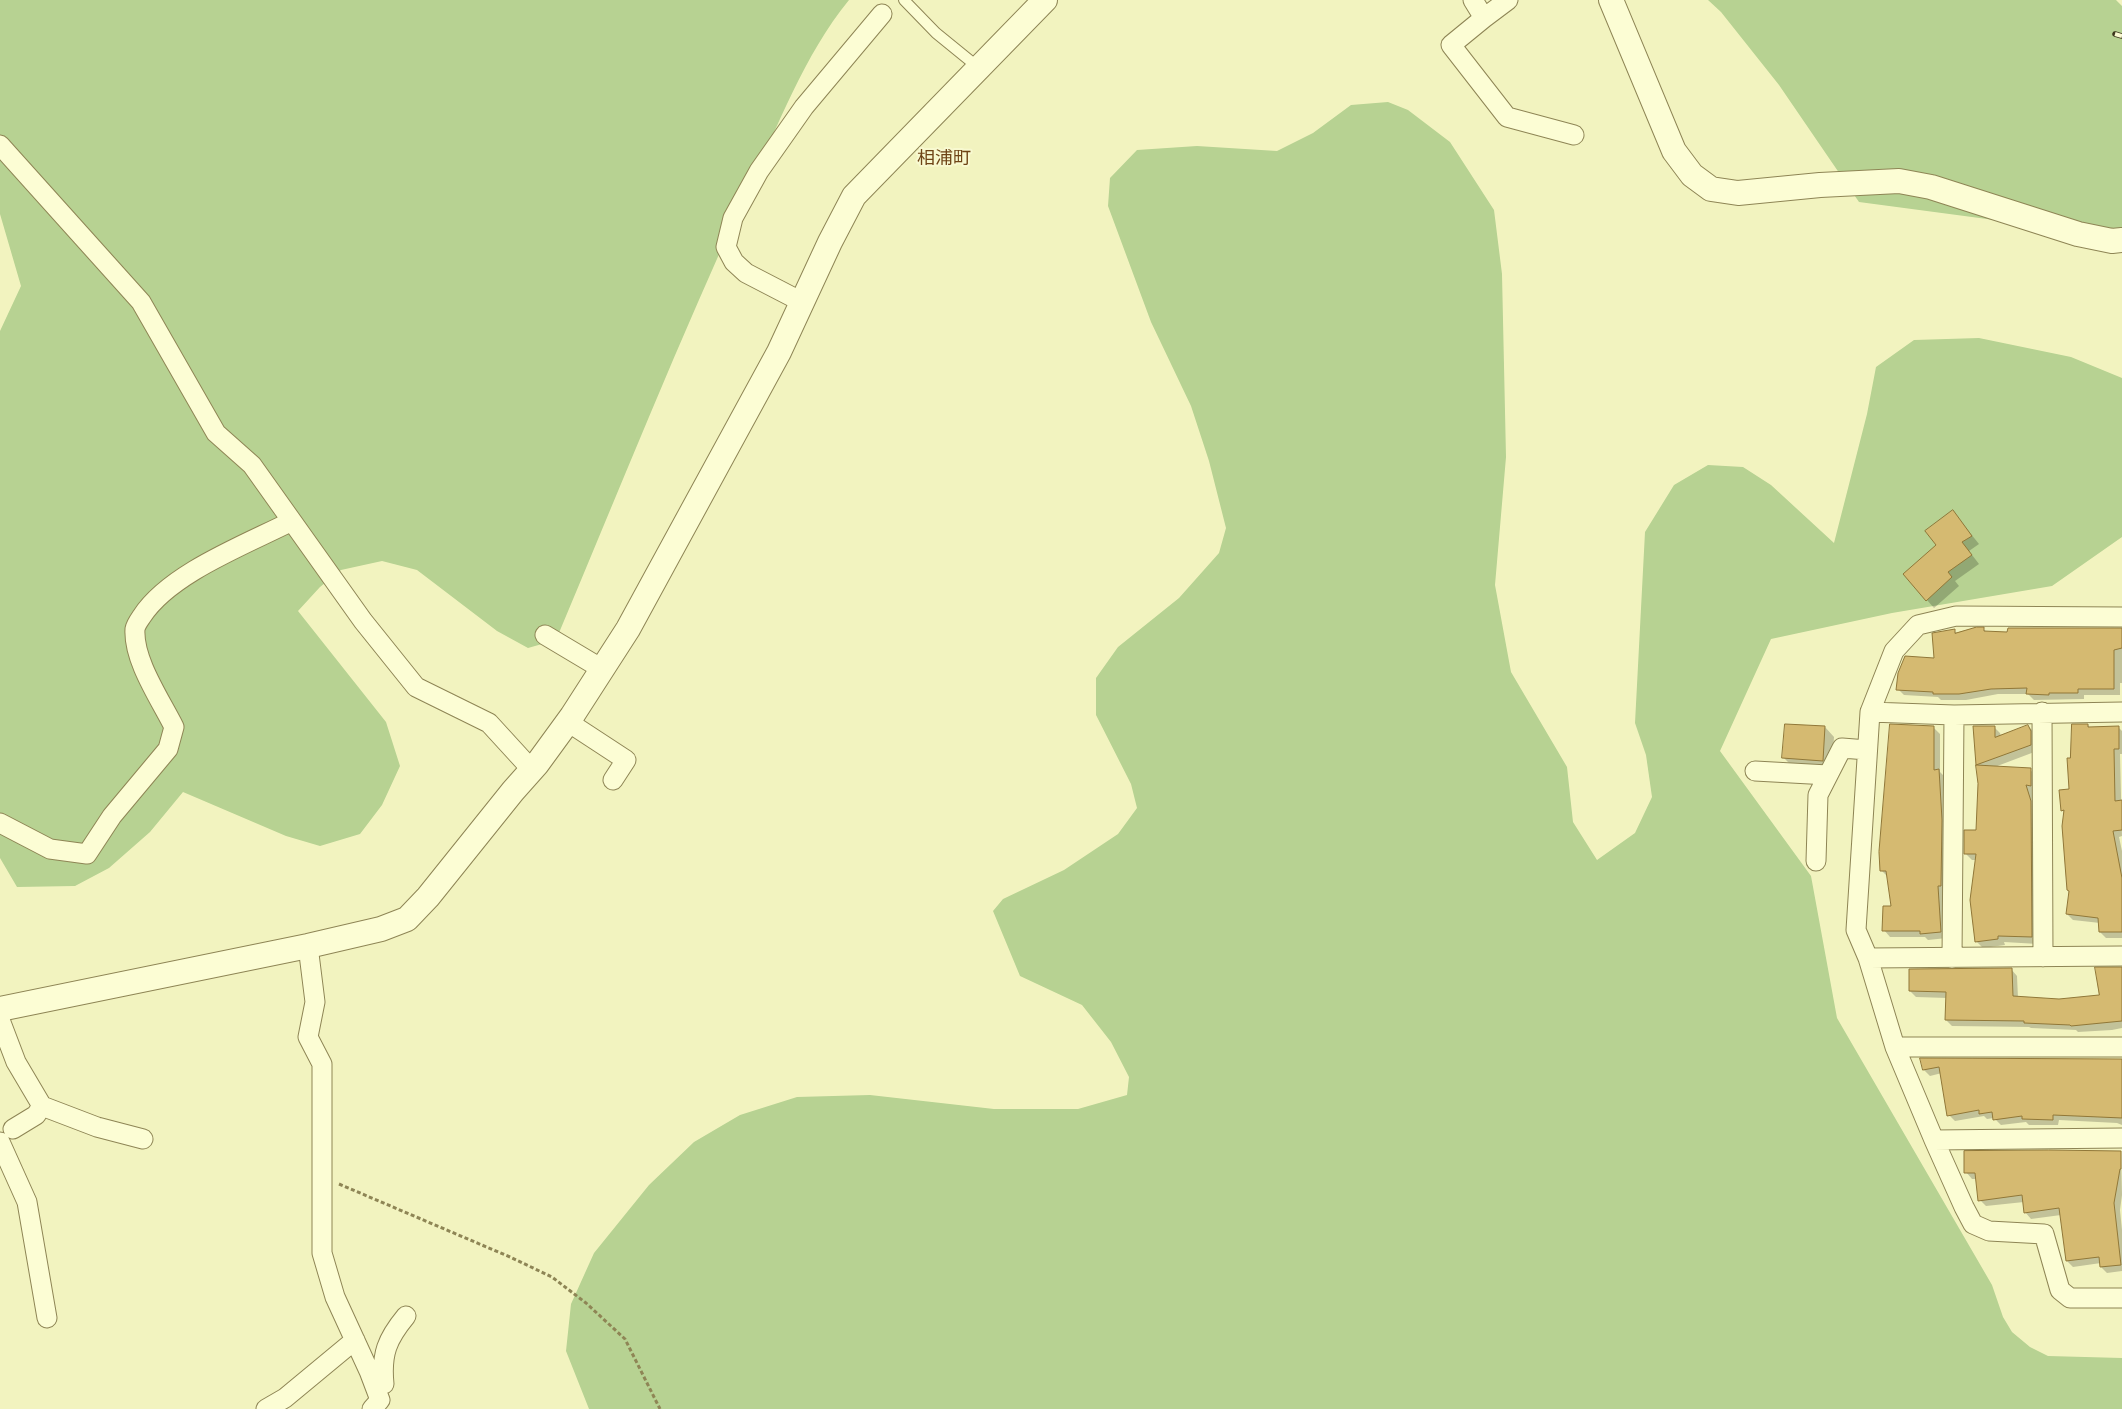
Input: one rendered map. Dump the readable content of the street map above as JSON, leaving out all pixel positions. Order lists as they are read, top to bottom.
{
  "districts": ["相浦町"]
}
